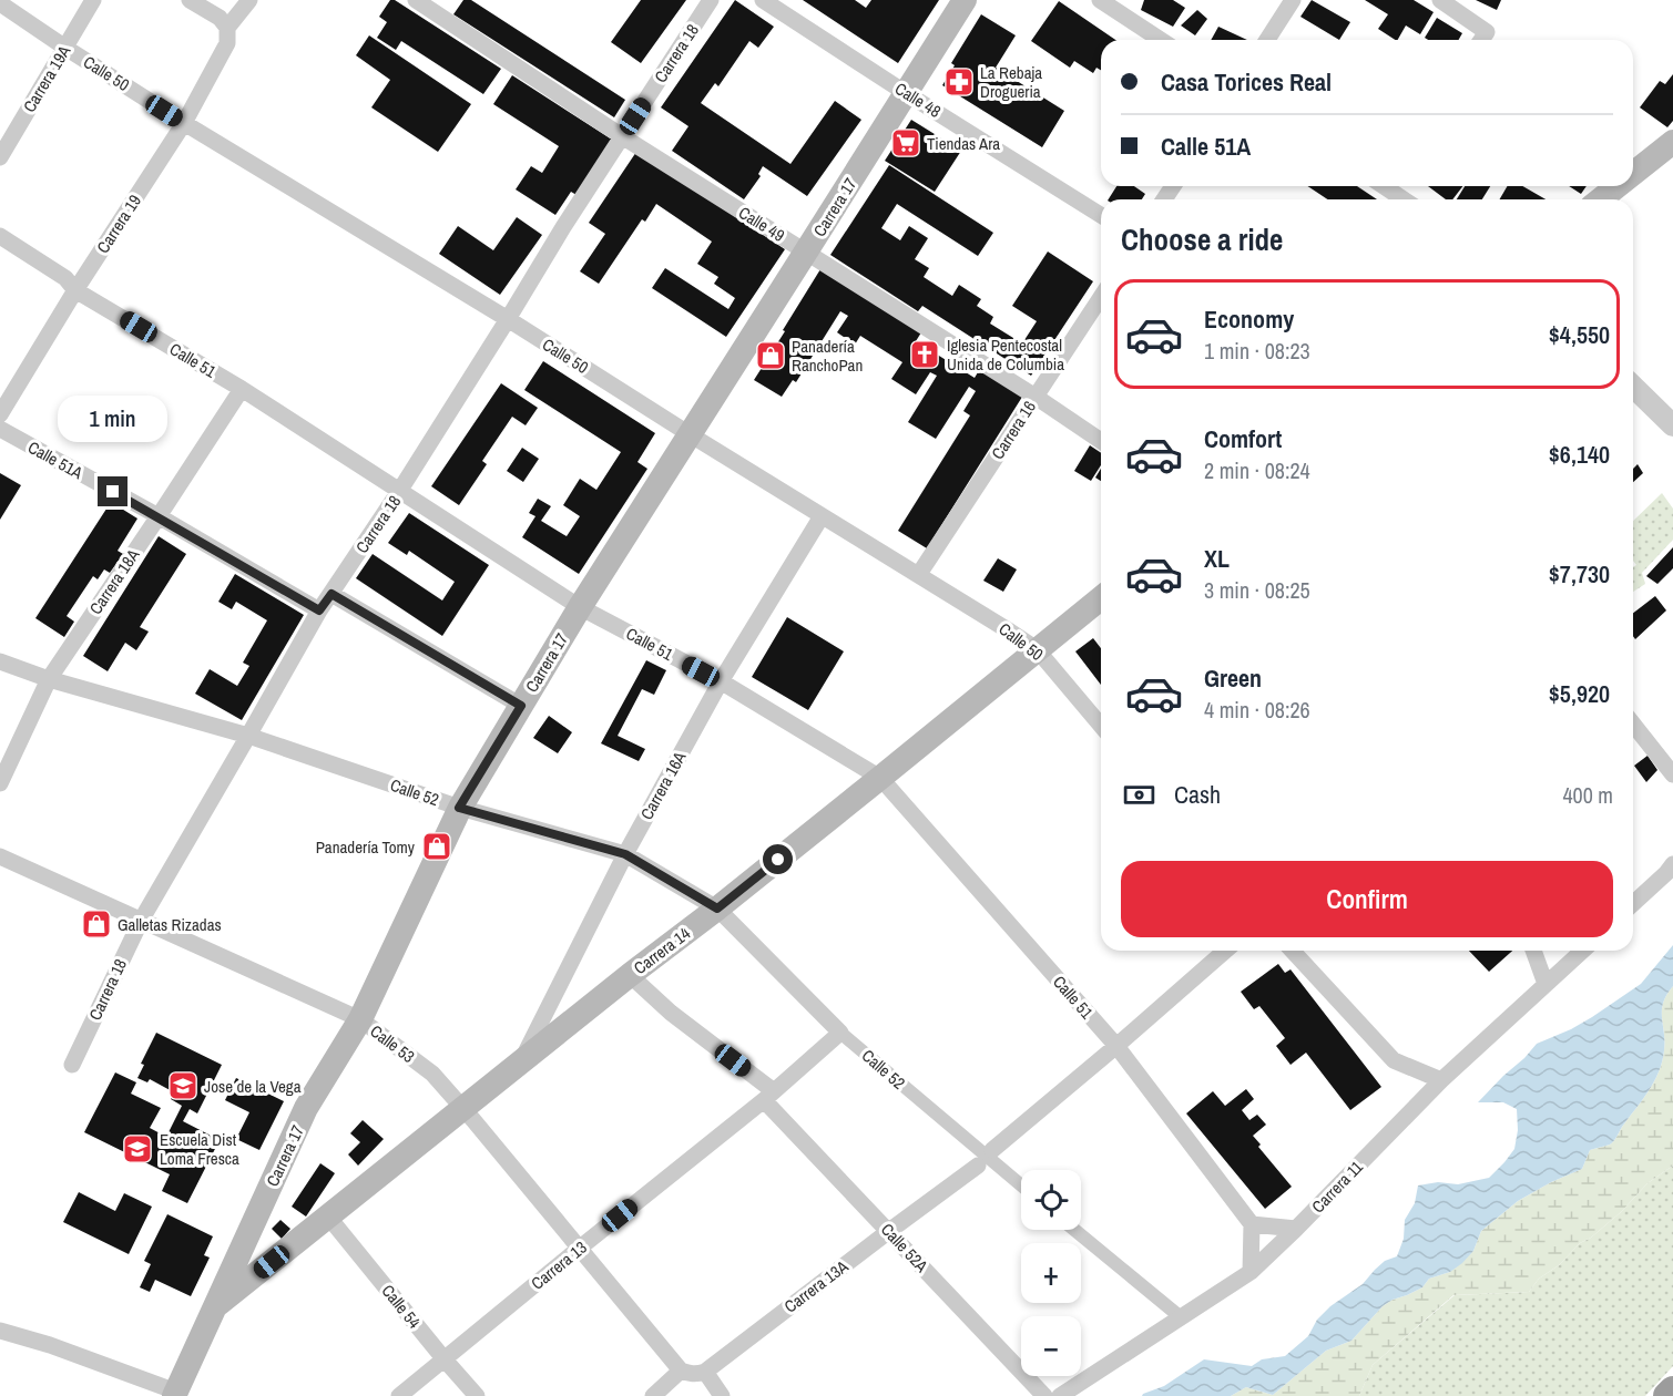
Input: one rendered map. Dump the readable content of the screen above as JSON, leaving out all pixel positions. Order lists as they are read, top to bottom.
{
  "streets": {
    "main road": ["Carrera 17", "Carrera 14"],
    "street": [
      "Carrera 18",
      "Calle 50",
      "Carrera 19A",
      "Calle 48",
      "Carrera 19",
      "Calle 49",
      "Calle 51",
      "Carrera 16",
      "Calle 51A",
      "Carrera 18A",
      "Carrera 16A",
      "Calle 52",
      "Calle 53",
      "Carrera 11",
      "Calle 52A",
      "Carrera 13",
      "Carrera 13A",
      "Calle 54"
    ]
  },
  "crossings": [
    ["Carrera 18", "Calle 50"],
    ["Carrera 18", "Calle 49"],
    ["Carrera 18", "Calle 51"],
    ["Carrera 18", "Calle 51A"],
    ["Carrera 18", "Calle 52"],
    ["Carrera 18", "Calle 53"],
    ["Calle 50", "Carrera 19A"],
    ["Calle 50", "Carrera 17"],
    ["Calle 50", "Carrera 19"],
    ["Calle 50", "Carrera 16"],
    ["Calle 50", "Carrera 16A"],
    ["Calle 50", "Carrera 14"],
    ["Calle 48", "Carrera 17"],
    ["Carrera 17", "Calle 49"],
    ["Carrera 17", "Calle 51"],
    ["Carrera 17", "Calle 52"],
    ["Carrera 17", "Carrera 14"],
    ["Carrera 17", "Calle 53"],
    ["Carrera 19", "Calle 51"],
    ["Calle 49", "Carrera 16"],
    ["Calle 51", "Carrera 18A"],
    ["Calle 51", "Carrera 16A"],
    ["Calle 51", "Carrera 14"],
    ["Calle 51A", "Carrera 18A"],
    ["Carrera 18A", "Calle 52"],
    ["Carrera 16A", "Calle 52"],
    ["Carrera 16A", "Carrera 14"],
    ["Calle 52", "Carrera 14"],
    ["Calle 52", "Carrera 13"],
    ["Carrera 14", "Calle 53"],
    ["Carrera 14", "Calle 52A"],
    ["Carrera 14", "Calle 54"],
    ["Calle 53", "Carrera 13"],
    ["Calle 52A", "Carrera 13"],
    ["Calle 52A", "Carrera 13A"],
    ["Carrera 13", "Calle 54"]
  ],
  "places": {
    "pharmacy": ["La Rebaja Drogueria"],
    "supermarket": ["Tiendas Ara"],
    "church": ["Iglesia Pentecostal Unida de Columbia"],
    "shop": ["Panadería RanchoPan", "Panadería Tomy", "Galletas Rizadas"],
    "school or university": ["Jose de la Vega", "Escuela Dist Loma Fresca"]
  },
  "page": {
    "banner": ["Casa Torices Real", "Calle 51A"],
    "heading": "Choose a ride",
    "list": [
      {
        "name": "Economy",
        "note": "1 min · 08:23",
        "value": "$4,550"
      },
      {
        "name": "Comfort",
        "note": "2 min · 08:24",
        "value": "$6,140"
      },
      {
        "name": "XL",
        "note": "3 min · 08:25",
        "value": "$7,730"
      },
      {
        "name": "Green",
        "note": "4 min · 08:26",
        "value": "$5,920"
      }
    ],
    "bubble": "1 min",
    "pay": ["Cash", "400 m"],
    "buttons": "Confirm",
    "map_buttons": ["+", "−"]
  }
}
